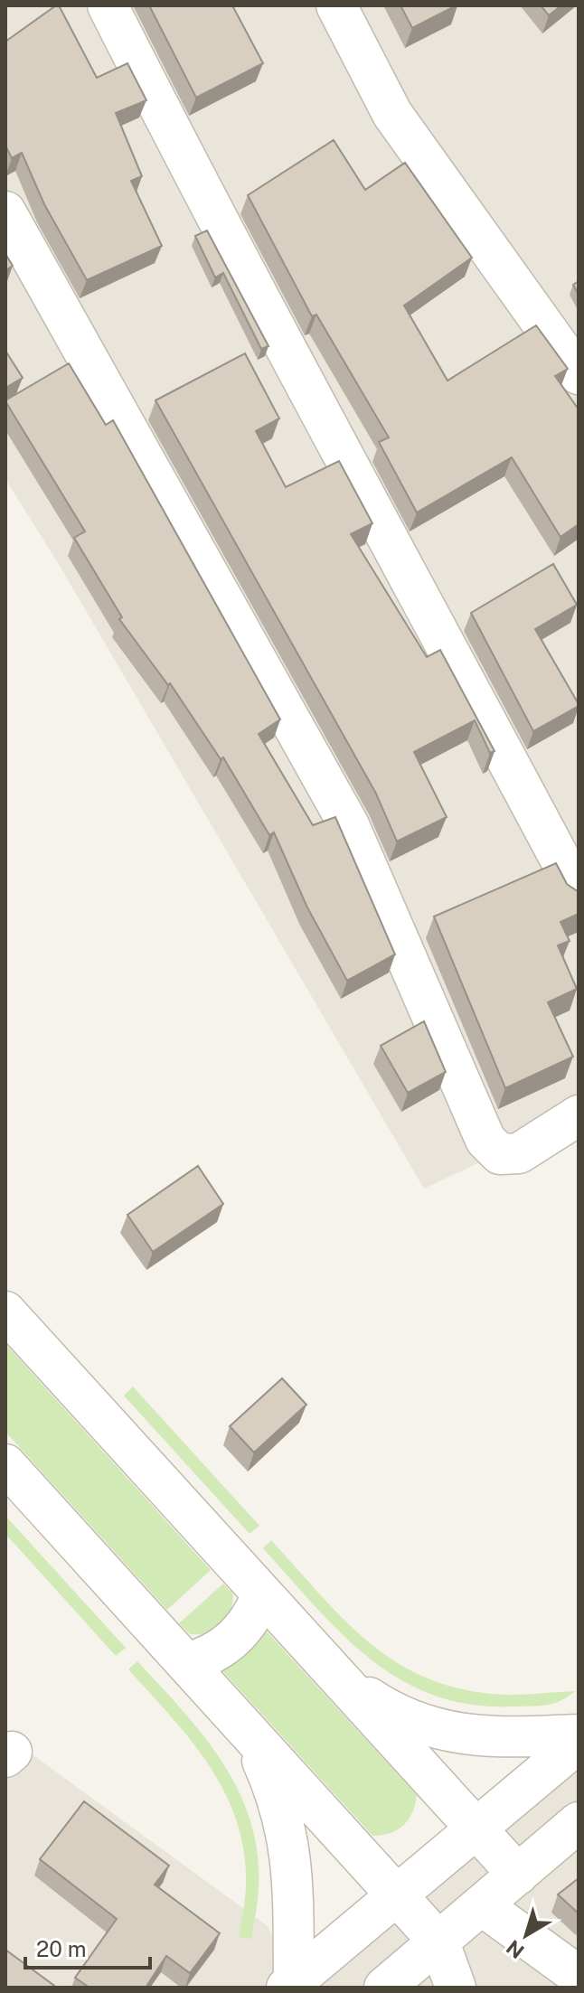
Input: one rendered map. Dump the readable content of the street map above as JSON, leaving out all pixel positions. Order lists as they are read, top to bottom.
{
  "scale_bar": "20 m",
  "north": "bottom left"
}
